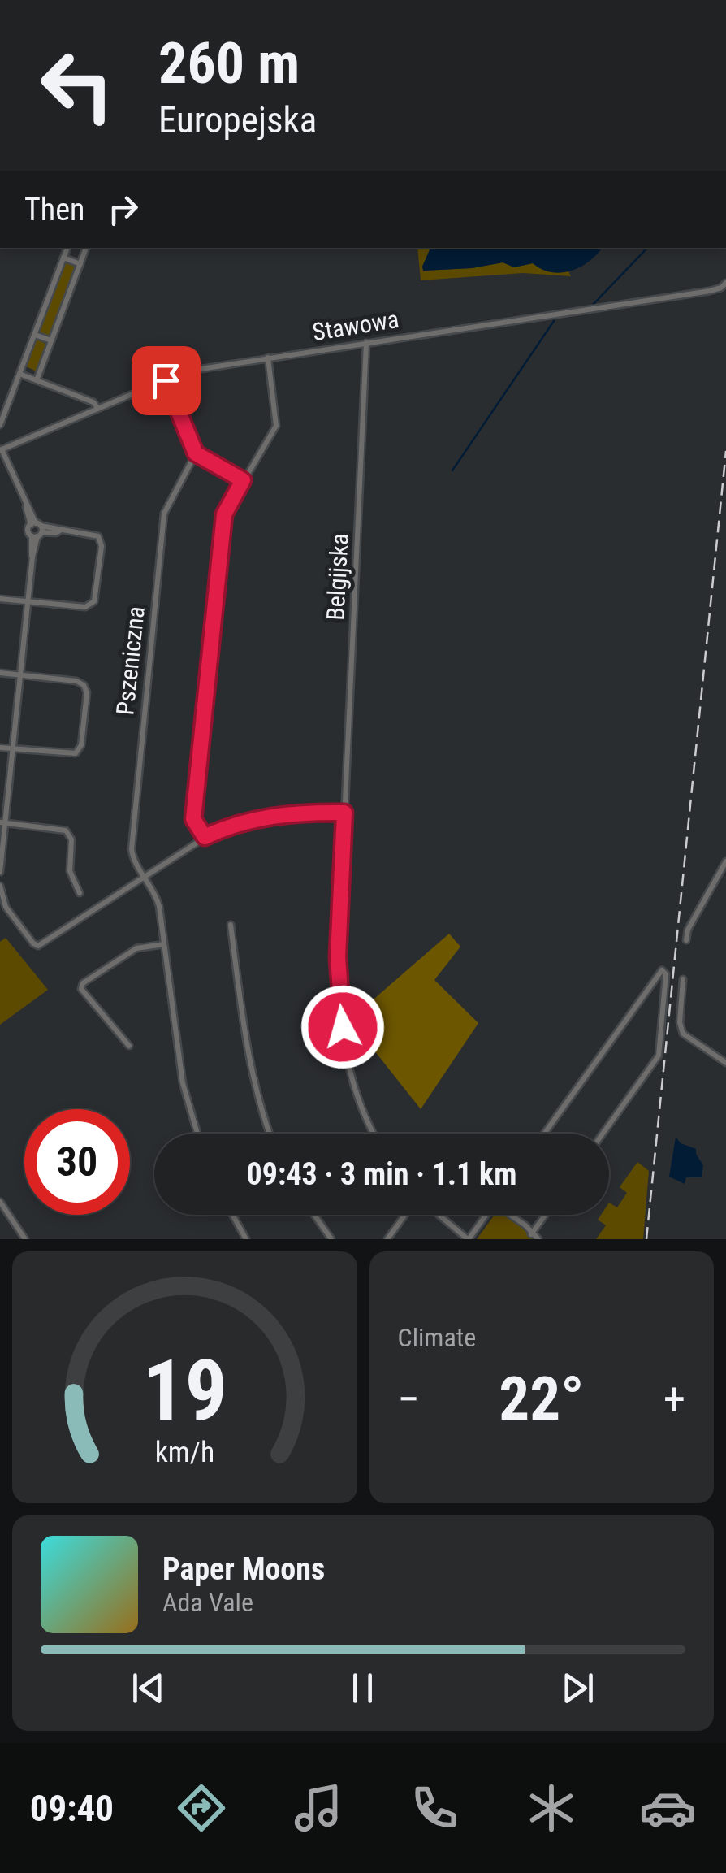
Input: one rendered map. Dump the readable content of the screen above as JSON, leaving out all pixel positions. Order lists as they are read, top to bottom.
{
  "streets": {
    "street": ["Stawowa", "Belgijska", "Pszeniczna"]
  },
  "crossings": [
    ["Stawowa", "Belgijska"]
  ],
  "page": {
    "turn": ["260 m", "Europejska"],
    "then": "Then",
    "limit": "30",
    "trip": "09:43 · 3 min · 1.1 km",
    "tile": "Climate",
    "heat": ["−", "22°", "+"],
    "song": ["Paper Moons", "Ada Vale"],
    "tabs": "09:40",
    "gauge": ["19", "km/h"]
  }
}
